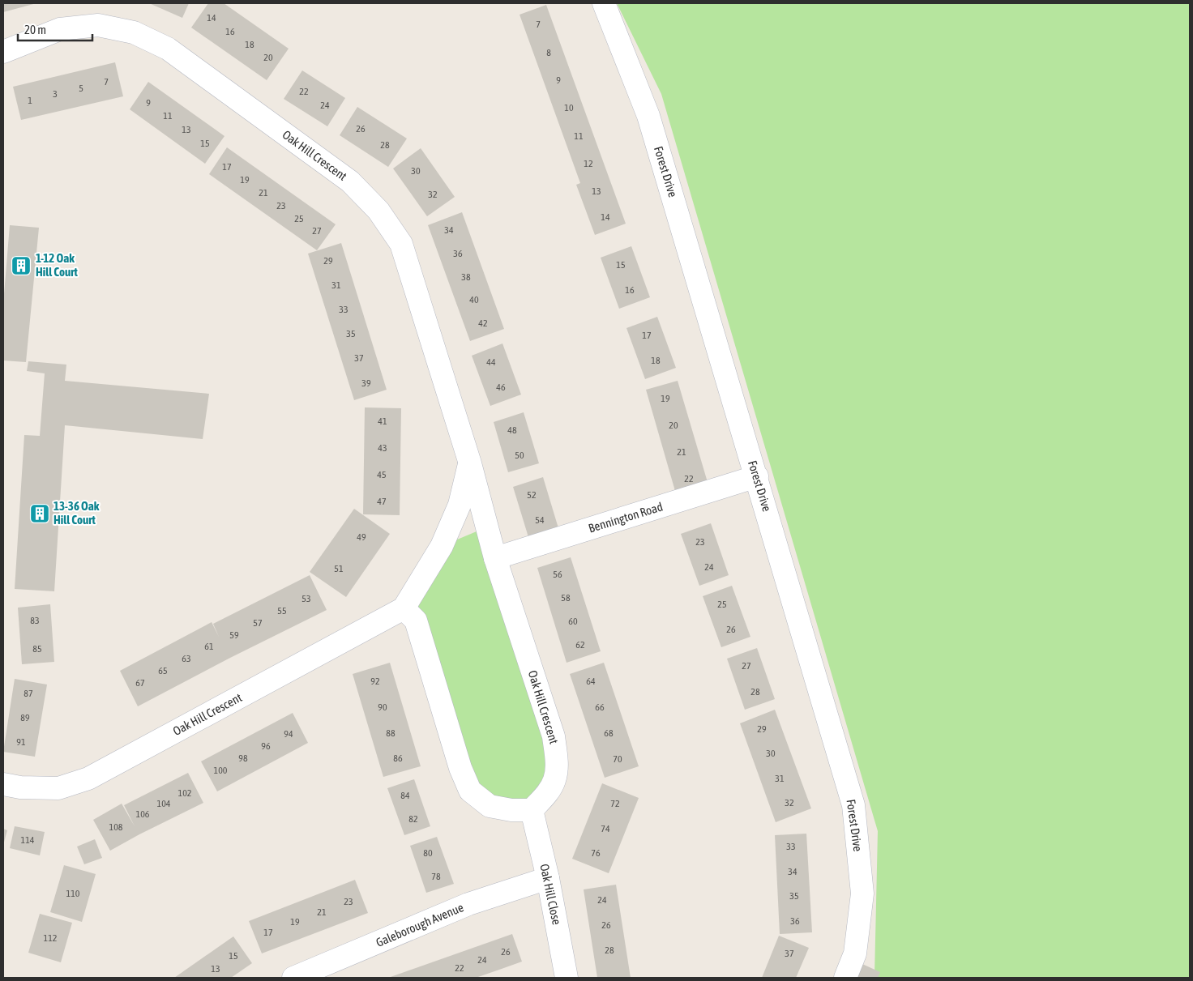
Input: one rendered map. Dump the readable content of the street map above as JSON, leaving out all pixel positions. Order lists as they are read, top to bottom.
{
  "streets": {
    "street": [
      "Oak Hill Crescent",
      "Forest Drive",
      "Bennington Road",
      "Oak Hill Close",
      "Galeborough Avenue"
    ]
  },
  "crossings": [
    ["Oak Hill Crescent", "Bennington Road"],
    ["Oak Hill Crescent", "Oak Hill Close"],
    ["Forest Drive", "Bennington Road"],
    ["Oak Hill Close", "Galeborough Avenue"]
  ],
  "places": {
    "building": ["1-12 Oak Hill Court", "13-36 Oak Hill Court"]
  },
  "house_numbers": [
    "14",
    "7",
    "16",
    "18",
    "8",
    "20",
    "9",
    "7",
    "5",
    "22",
    "3",
    "1",
    "9",
    "24",
    "10",
    "11",
    "26",
    "13",
    "11",
    "15",
    "28",
    "12",
    "17",
    "30",
    "19",
    "13",
    "21",
    "32",
    "23",
    "14",
    "25",
    "34",
    "27",
    "36",
    "29",
    "15",
    "38",
    "31",
    "16",
    "40",
    "33",
    "42",
    "35",
    "17",
    "37",
    "18",
    "44",
    "39",
    "46",
    "19",
    "41",
    "20",
    "48",
    "43",
    "21",
    "50",
    "45",
    "22",
    "52",
    "47",
    "54",
    "49",
    "23",
    "24",
    "51",
    "56",
    "58",
    "53",
    "25",
    "55",
    "83",
    "60",
    "57",
    "26",
    "59",
    "62",
    "61",
    "85",
    "63",
    "27",
    "65",
    "92",
    "64",
    "67",
    "28",
    "87",
    "90",
    "66",
    "89",
    "29",
    "88",
    "68",
    "94",
    "91",
    "96",
    "30",
    "98",
    "86",
    "70",
    "100",
    "31",
    "102",
    "84",
    "32",
    "104",
    "72",
    "106",
    "82",
    "108",
    "74",
    "114",
    "33",
    "80",
    "76",
    "34",
    "78",
    "110",
    "35",
    "24",
    "23",
    "21",
    "36",
    "19",
    "26",
    "17",
    "112",
    "28",
    "26",
    "37",
    "15",
    "24",
    "22",
    "13"
  ],
  "scale_bar": "20 m"
}
